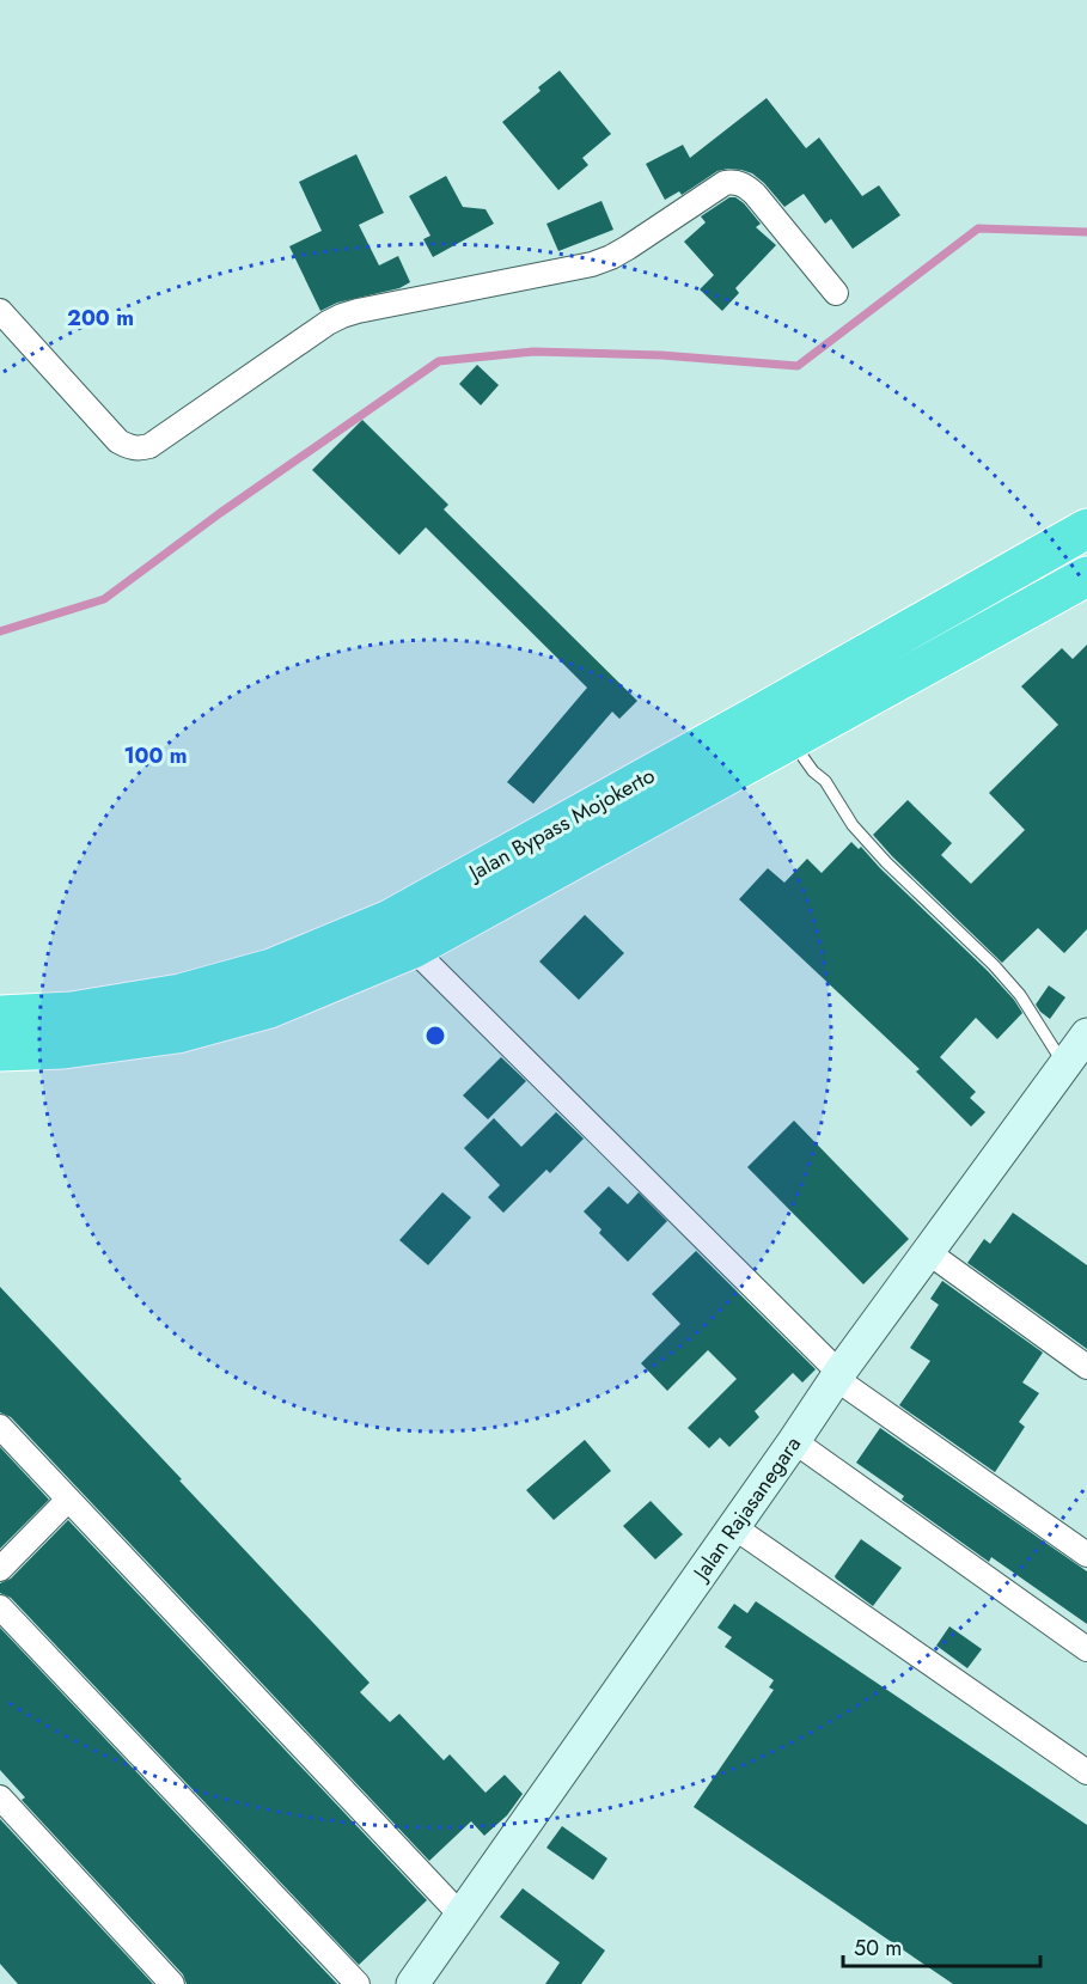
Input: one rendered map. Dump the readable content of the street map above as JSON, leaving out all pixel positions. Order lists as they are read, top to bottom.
{
  "streets": {
    "highway": ["Jalan Bypass Mojokerto"],
    "street": ["Jalan Rajasanegara"]
  },
  "scale_bar": "50 m",
  "rings": ["200 m", "100 m"]
}
